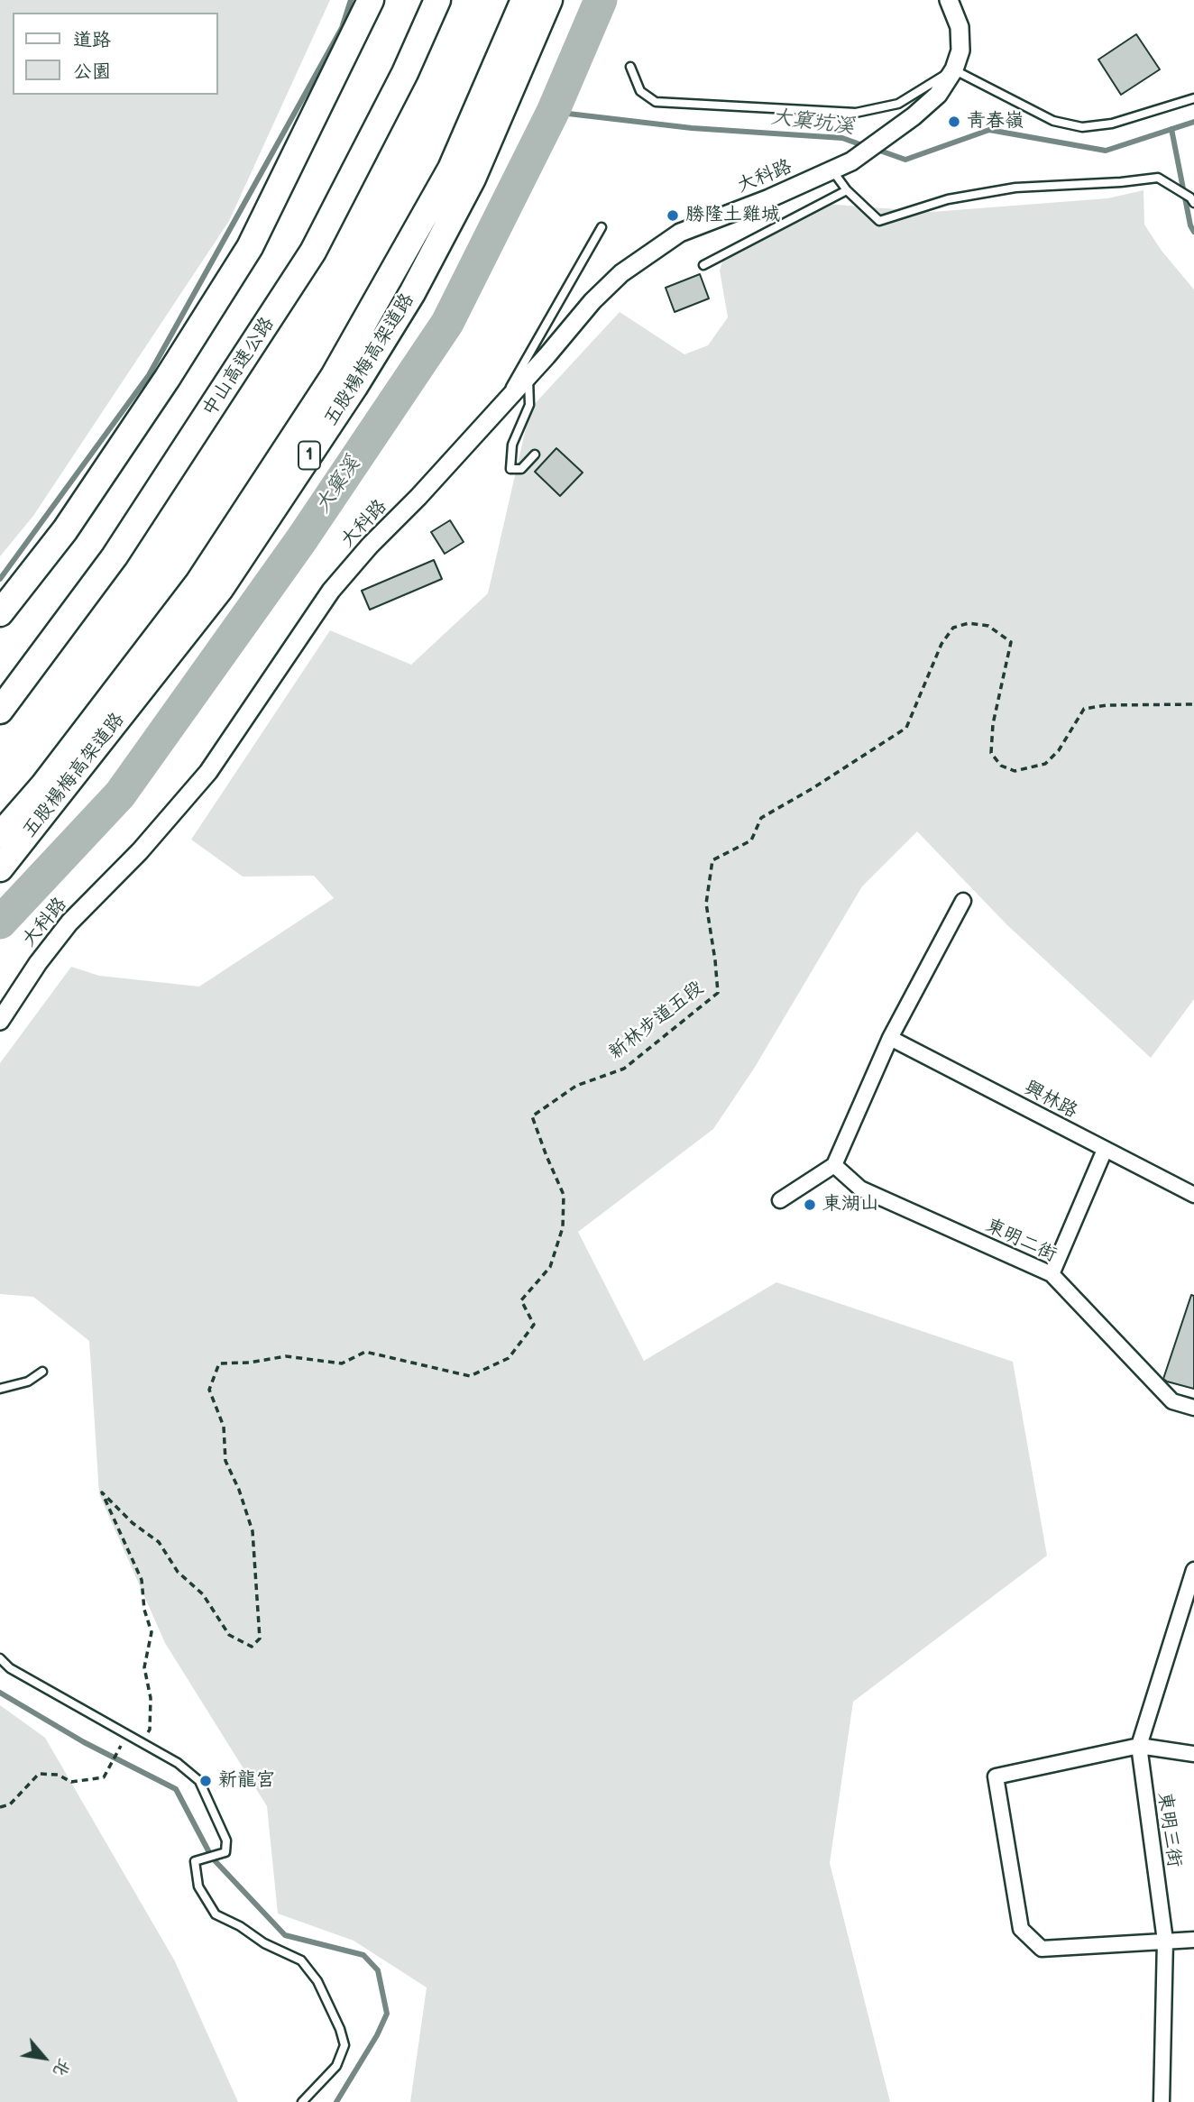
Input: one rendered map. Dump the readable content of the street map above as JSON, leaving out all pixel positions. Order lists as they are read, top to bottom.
{
  "streets": {
    "highway": ["五股楊梅高架道路", "中山高速公路", "1"],
    "street": [
      "大科路",
      "興林路",
      "東明二街",
      "東明三街"
    ],
    "path": ["新林步道五段"]
  },
  "water": ["大窠坑溪", "大窠溪"],
  "places": [
    "青春嶺",
    "勝隆土雞城",
    "東湖山",
    "新龍宮"
  ],
  "legend": ["道路", "公園"],
  "north": "bottom right"
}
